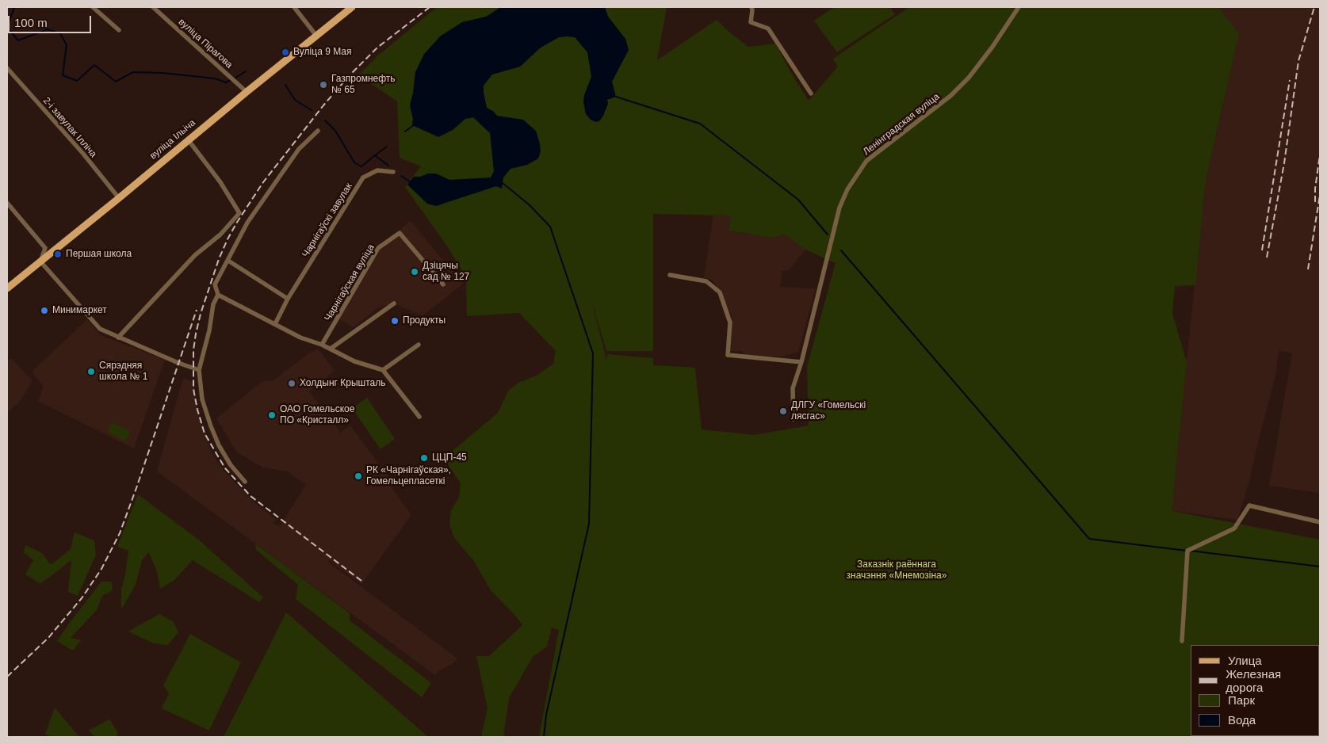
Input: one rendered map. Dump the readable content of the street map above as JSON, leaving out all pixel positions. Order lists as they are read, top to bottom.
{
  "streets": {
    "main road": ["вуліца Ільіча"],
    "street": [
      "вуліца Пірагова",
      "Ленінградская вуліца",
      "2-і завулак Ілліча",
      "Чарнігаўскі завулак",
      "Чарнігаўская вуліца"
    ]
  },
  "crossings": [
    ["вуліца Пірагова", "вуліца Ільіча"],
    ["2-і завулак Ілліча", "вуліца Ільіча"]
  ],
  "parks": ["Заказнік раённага значэння «Мнемозіна»"],
  "places": [
    "Вуліца 9 Мая",
    "Газпромнефть № 65",
    "Першая школа",
    "Дзіцячы сад № 127",
    "Минимаркет",
    "Продукты",
    "Сярэдняя школа № 1",
    "Холдынг Крышталь",
    "ДЛГУ «Гомельскі лясгас»",
    "ОАО Гомельское ПО «Кристалл»",
    "ЦЦП-45",
    "РК «Чарнігаўская», Гомельцепласеткі"
  ],
  "legend": [
    "Улица",
    "Железная дорога",
    "Парк",
    "Вода"
  ],
  "scale_bar": "100 m"
}
